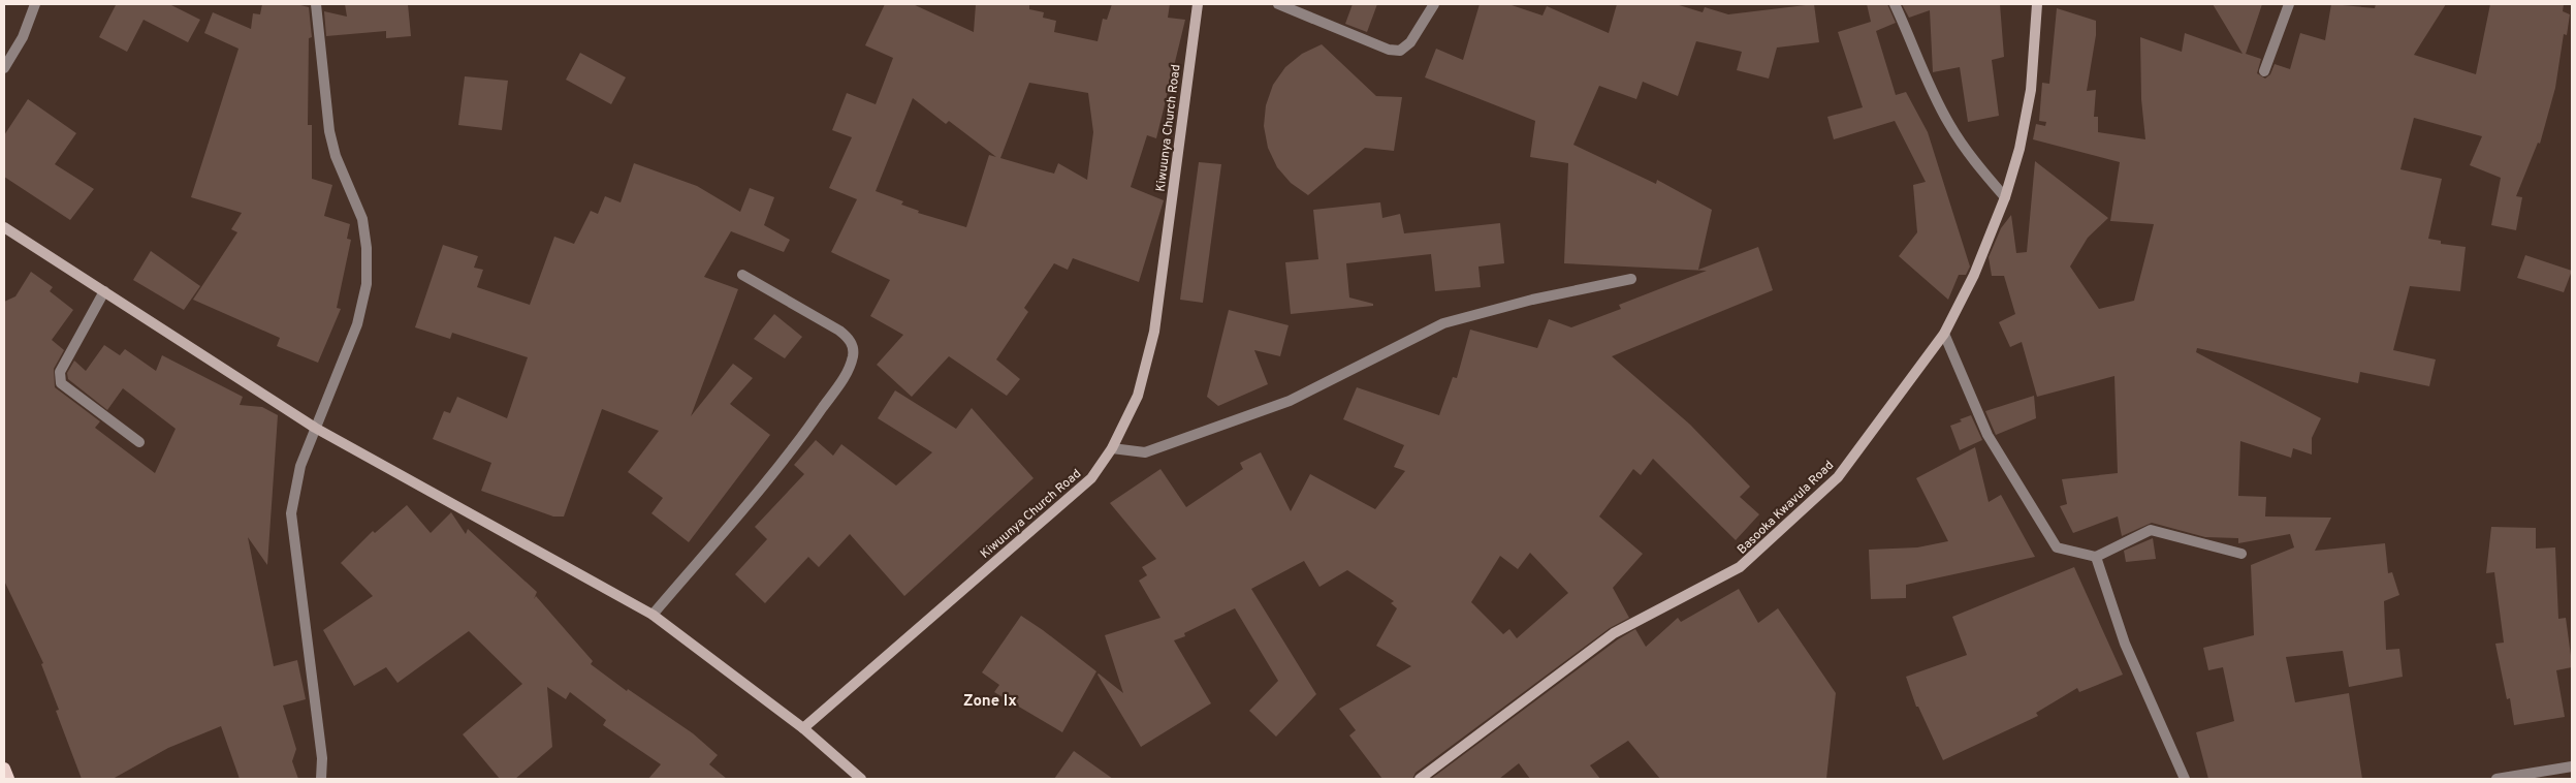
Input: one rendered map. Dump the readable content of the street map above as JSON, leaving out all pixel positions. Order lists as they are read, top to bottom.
{
  "streets": {
    "street": ["Kiwuunya Church Road", "Basooka Kwavula Road"]
  },
  "districts": ["Zone Ix"]
}
